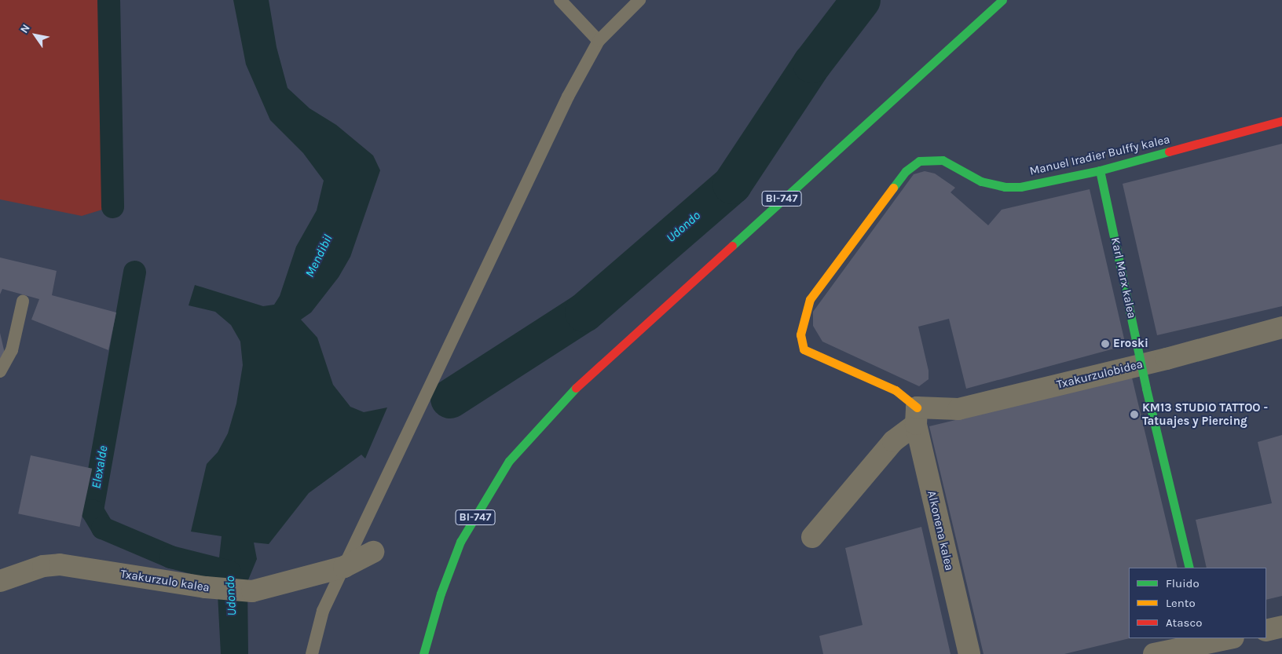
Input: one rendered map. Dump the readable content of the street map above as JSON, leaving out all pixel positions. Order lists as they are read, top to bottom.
{
  "streets": {
    "street": [
      "Manuel Iradier Bulffy kalea",
      "BI-747",
      "Karl Marx kalea",
      "Txakurzulobidea",
      "Alkonena kalea",
      "Txakurzulo kalea"
    ]
  },
  "crossings": [
    ["Manuel Iradier Bulffy kalea", "Karl Marx kalea"],
    ["Manuel Iradier Bulffy kalea", "Txakurzulobidea"],
    ["Manuel Iradier Bulffy kalea", "Alkonena kalea"],
    ["Karl Marx kalea", "Txakurzulobidea"],
    ["Txakurzulobidea", "Alkonena kalea"]
  ],
  "water": ["Udondo", "Mendibil", "Elexalde"],
  "places": ["Eroski", "KM13 STUDIO TATTOO - Tatuajes y Piercing"],
  "legend": ["Fluido", "Lento", "Atasco"],
  "north": "top left"
}
